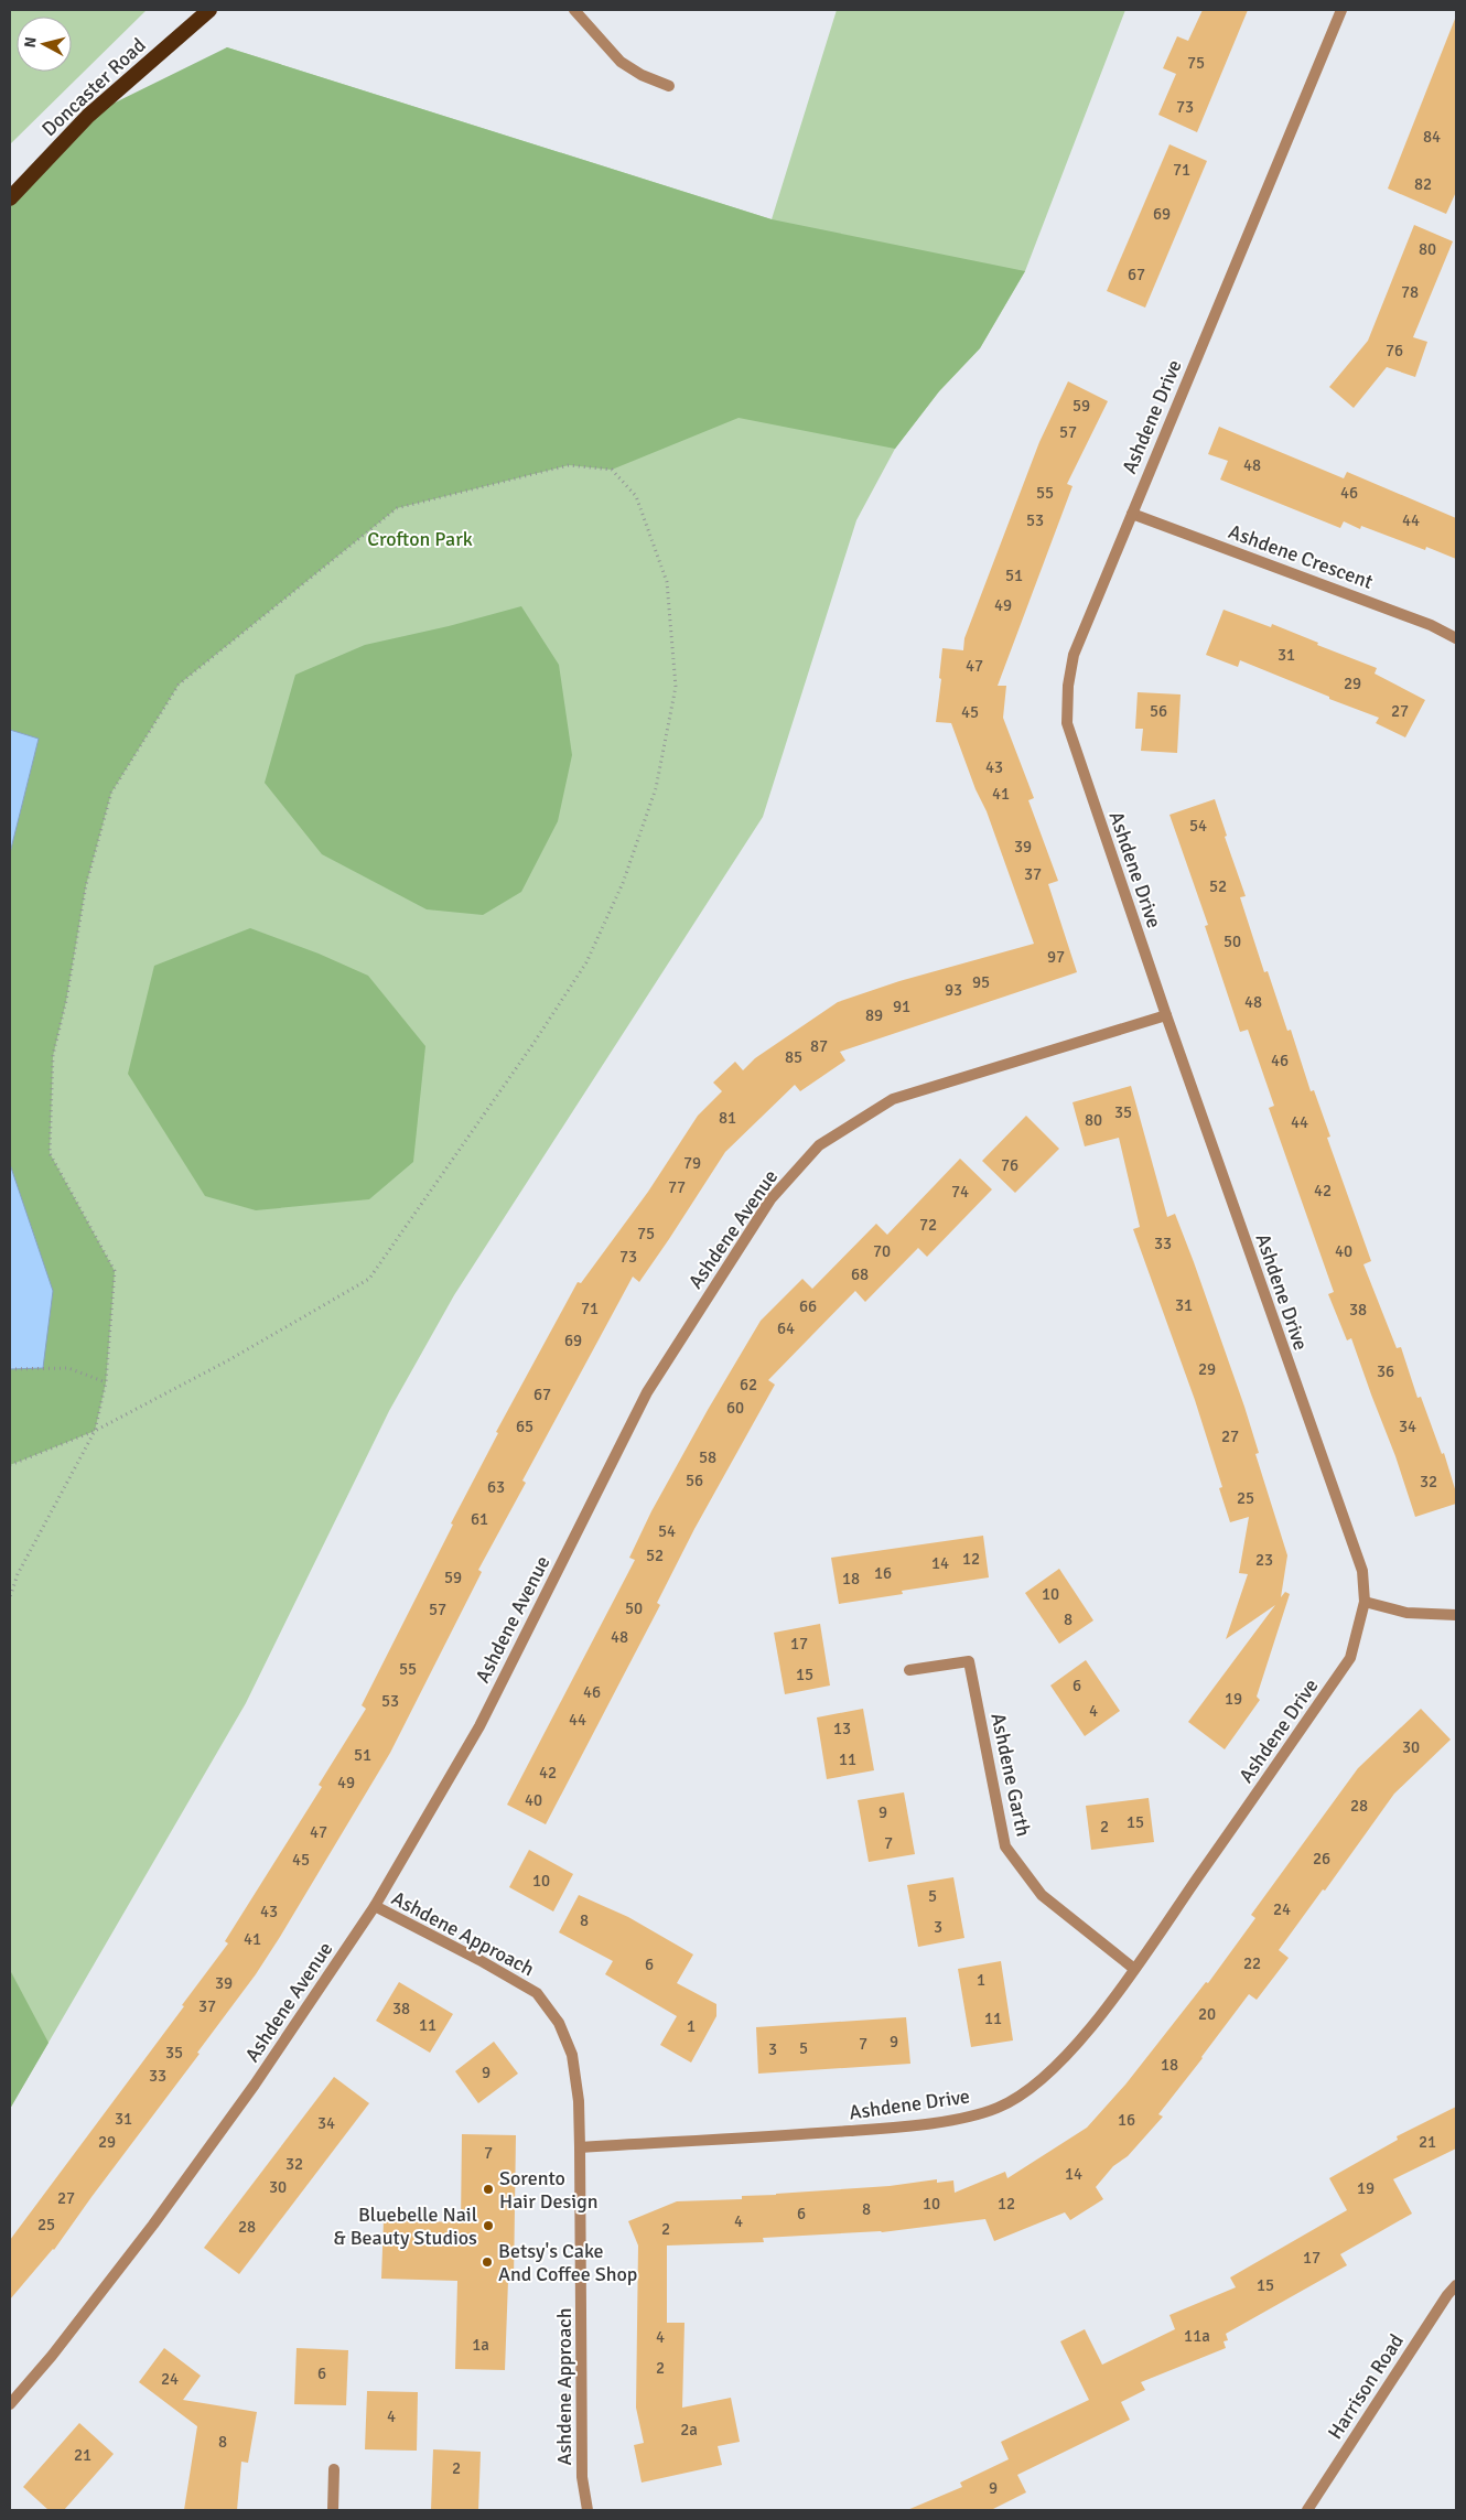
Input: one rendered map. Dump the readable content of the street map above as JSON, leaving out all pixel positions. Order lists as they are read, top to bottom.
{
  "streets": {
    "highway": ["Doncaster Road"],
    "street": [
      "Ashdene Drive",
      "Ashdene Crescent",
      "Ashdene Avenue",
      "Ashdene Garth",
      "Ashdene Approach",
      "Harrison Road"
    ]
  },
  "crossings": [
    ["Ashdene Drive", "Ashdene Crescent"],
    ["Ashdene Drive", "Ashdene Avenue"],
    ["Ashdene Drive", "Ashdene Garth"],
    ["Ashdene Drive", "Ashdene Approach"],
    ["Ashdene Avenue", "Ashdene Approach"]
  ],
  "parks": ["Crofton Park"],
  "places": ["Sorento Hair Design", "Bluebelle Nail & Beauty Studios", "Betsy's Cake And Coffee Shop"],
  "house_numbers": [
    "75",
    "73",
    "84",
    "71",
    "82",
    "69",
    "80",
    "67",
    "78",
    "76",
    "59",
    "57",
    "48",
    "55",
    "46",
    "53",
    "44",
    "51",
    "49",
    "31",
    "47",
    "29",
    "56",
    "27",
    "45",
    "43",
    "41",
    "54",
    "39",
    "37",
    "52",
    "50",
    "97",
    "95",
    "93",
    "48",
    "91",
    "89",
    "87",
    "85",
    "46",
    "35",
    "81",
    "80",
    "44",
    "79",
    "76",
    "77",
    "42",
    "74",
    "72",
    "75",
    "33",
    "70",
    "40",
    "73",
    "68",
    "31",
    "66",
    "71",
    "38",
    "64",
    "69",
    "29",
    "36",
    "62",
    "67",
    "60",
    "65",
    "34",
    "27",
    "58",
    "56",
    "32",
    "63",
    "25",
    "61",
    "54",
    "52",
    "12",
    "23",
    "14",
    "16",
    "59",
    "18",
    "10",
    "50",
    "57",
    "8",
    "48",
    "17",
    "55",
    "15",
    "6",
    "46",
    "19",
    "53",
    "4",
    "44",
    "13",
    "30",
    "51",
    "11",
    "42",
    "49",
    "40",
    "28",
    "9",
    "15",
    "2",
    "47",
    "7",
    "26",
    "45",
    "10",
    "5",
    "24",
    "43",
    "8",
    "3",
    "41",
    "22",
    "6",
    "1",
    "39",
    "37",
    "38",
    "20",
    "11",
    "11",
    "1",
    "9",
    "7",
    "5",
    "3",
    "35",
    "18",
    "9",
    "33",
    "31",
    "16",
    "34",
    "29",
    "21",
    "7",
    "32",
    "14",
    "30",
    "19",
    "27",
    "10",
    "12",
    "8",
    "6",
    "4",
    "25",
    "28",
    "2",
    "17",
    "15",
    "11a",
    "4",
    "1a",
    "2",
    "6",
    "24",
    "4",
    "2a",
    "8",
    "21",
    "2",
    "9"
  ],
  "north": "left"
}
